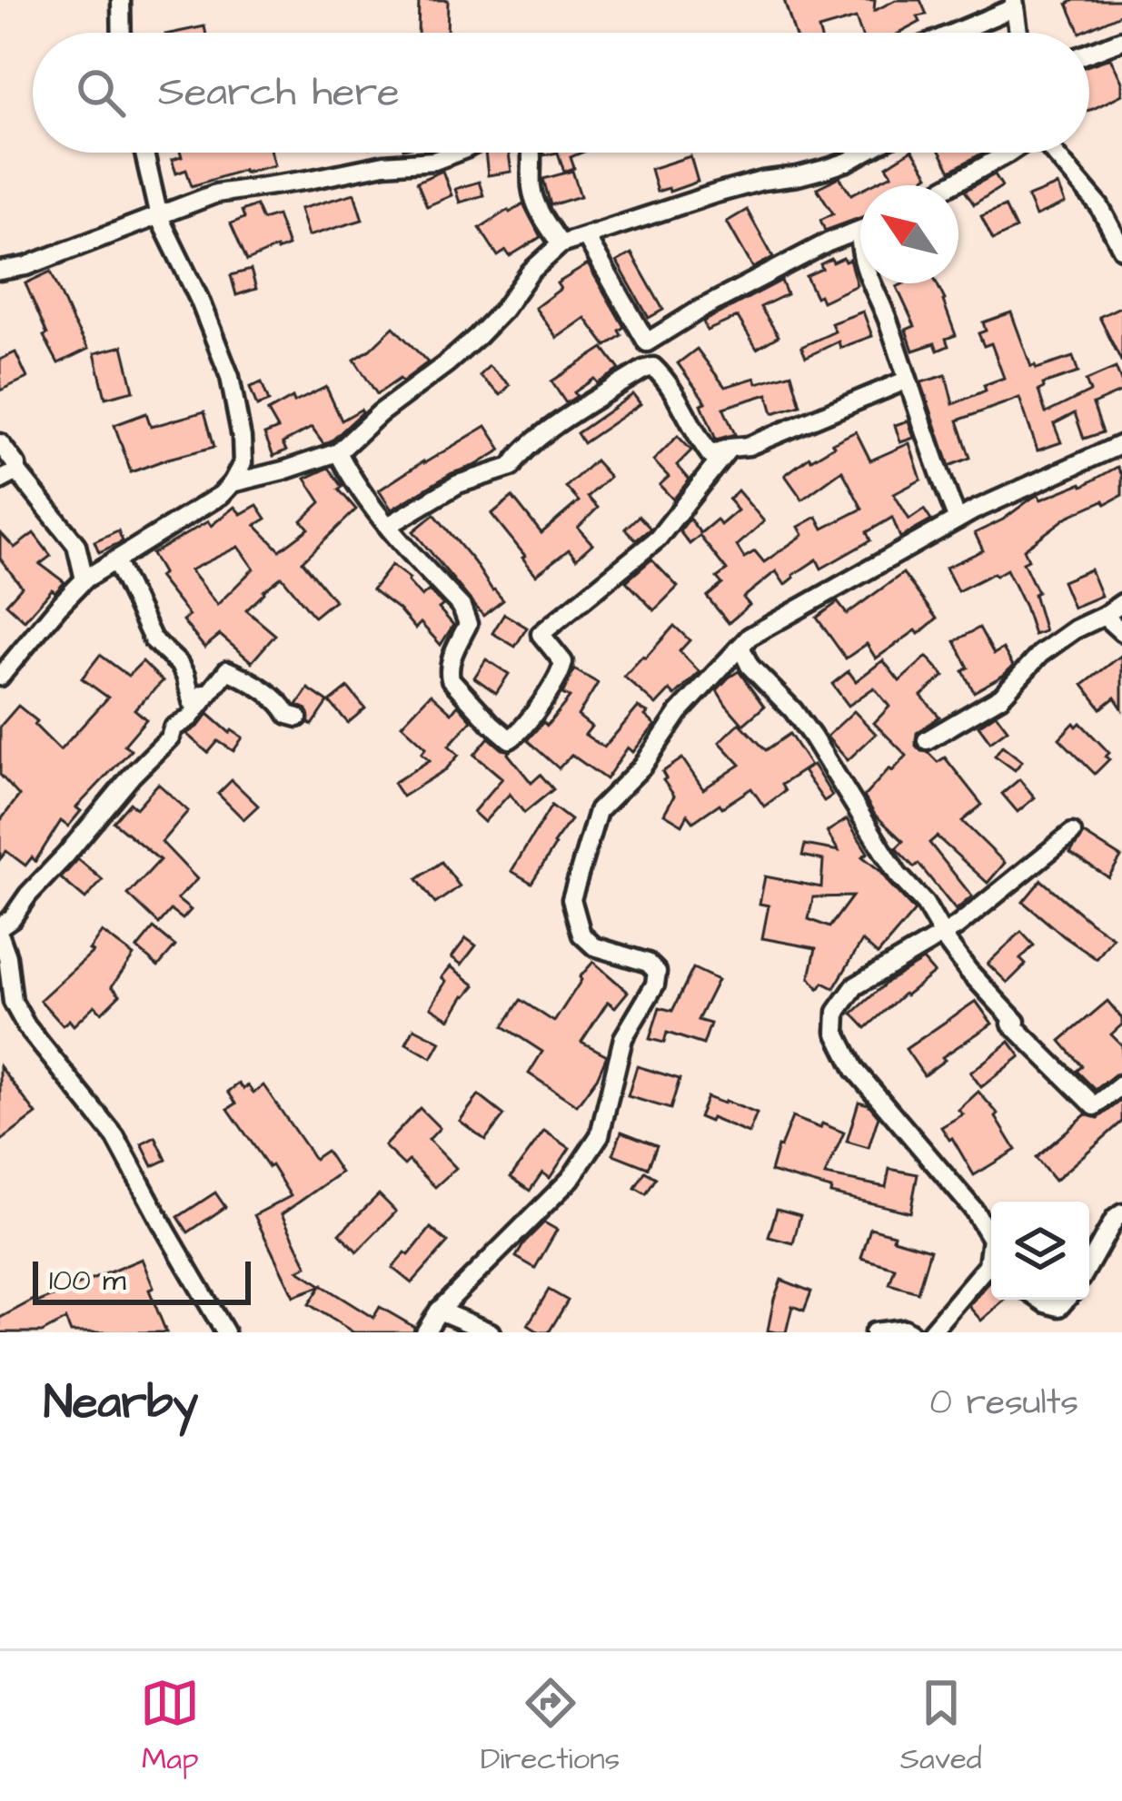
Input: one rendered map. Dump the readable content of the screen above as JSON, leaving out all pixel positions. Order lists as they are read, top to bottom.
{
  "scale_bar": "100 m",
  "north": "top left",
  "page": {
    "search": "Search here",
    "scale": "100 m",
    "heading": ["Nearby", "0 results"],
    "nav": ["Map", "Directions", "Saved"]
  }
}
